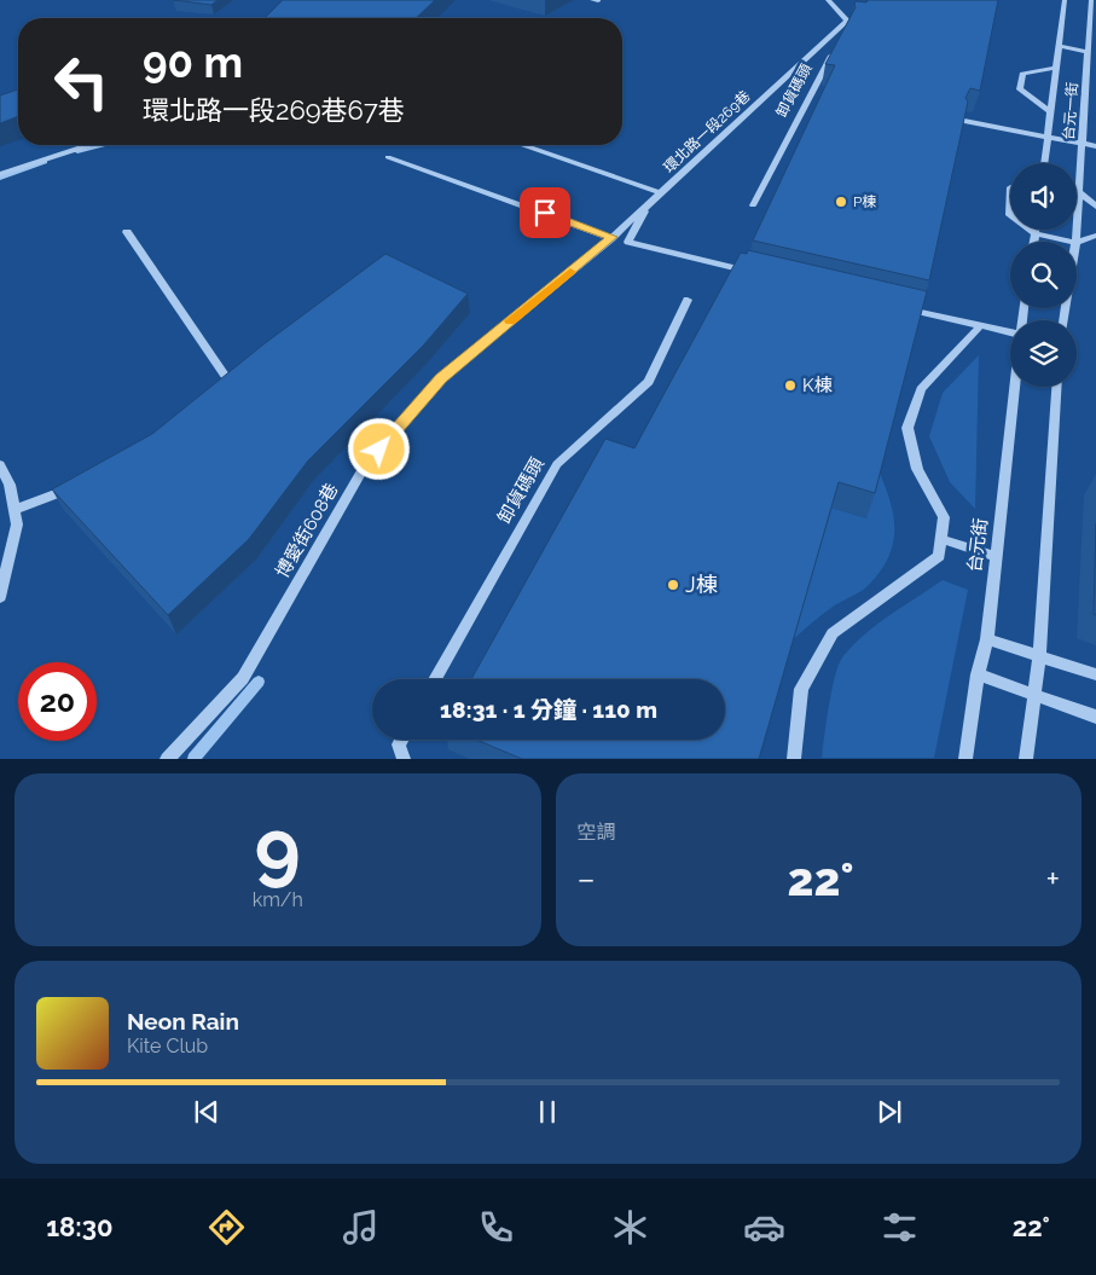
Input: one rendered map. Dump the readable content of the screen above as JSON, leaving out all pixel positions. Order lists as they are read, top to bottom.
{
  "streets": {
    "street": [
      "卸貨碼頭",
      "台元一街",
      "環北路一段269巷",
      "博愛街608巷",
      "台元街"
    ]
  },
  "crossings": [
    ["環北路一段269巷", "博愛街608巷"]
  ],
  "places": ["P棟", "K棟", "J棟"],
  "page": {
    "turn": ["90 m", "環北路一段269巷67巷"],
    "limit": "20",
    "trip": "18:31 · 1 分鐘 · 110 m",
    "tile": [
      ["9", "km/h"],
      "空調"
    ],
    "heat": ["−", "22°", "+"],
    "song": ["Neon Rain", "Kite Club"],
    "tabs": ["18:30", "22°"]
  }
}
